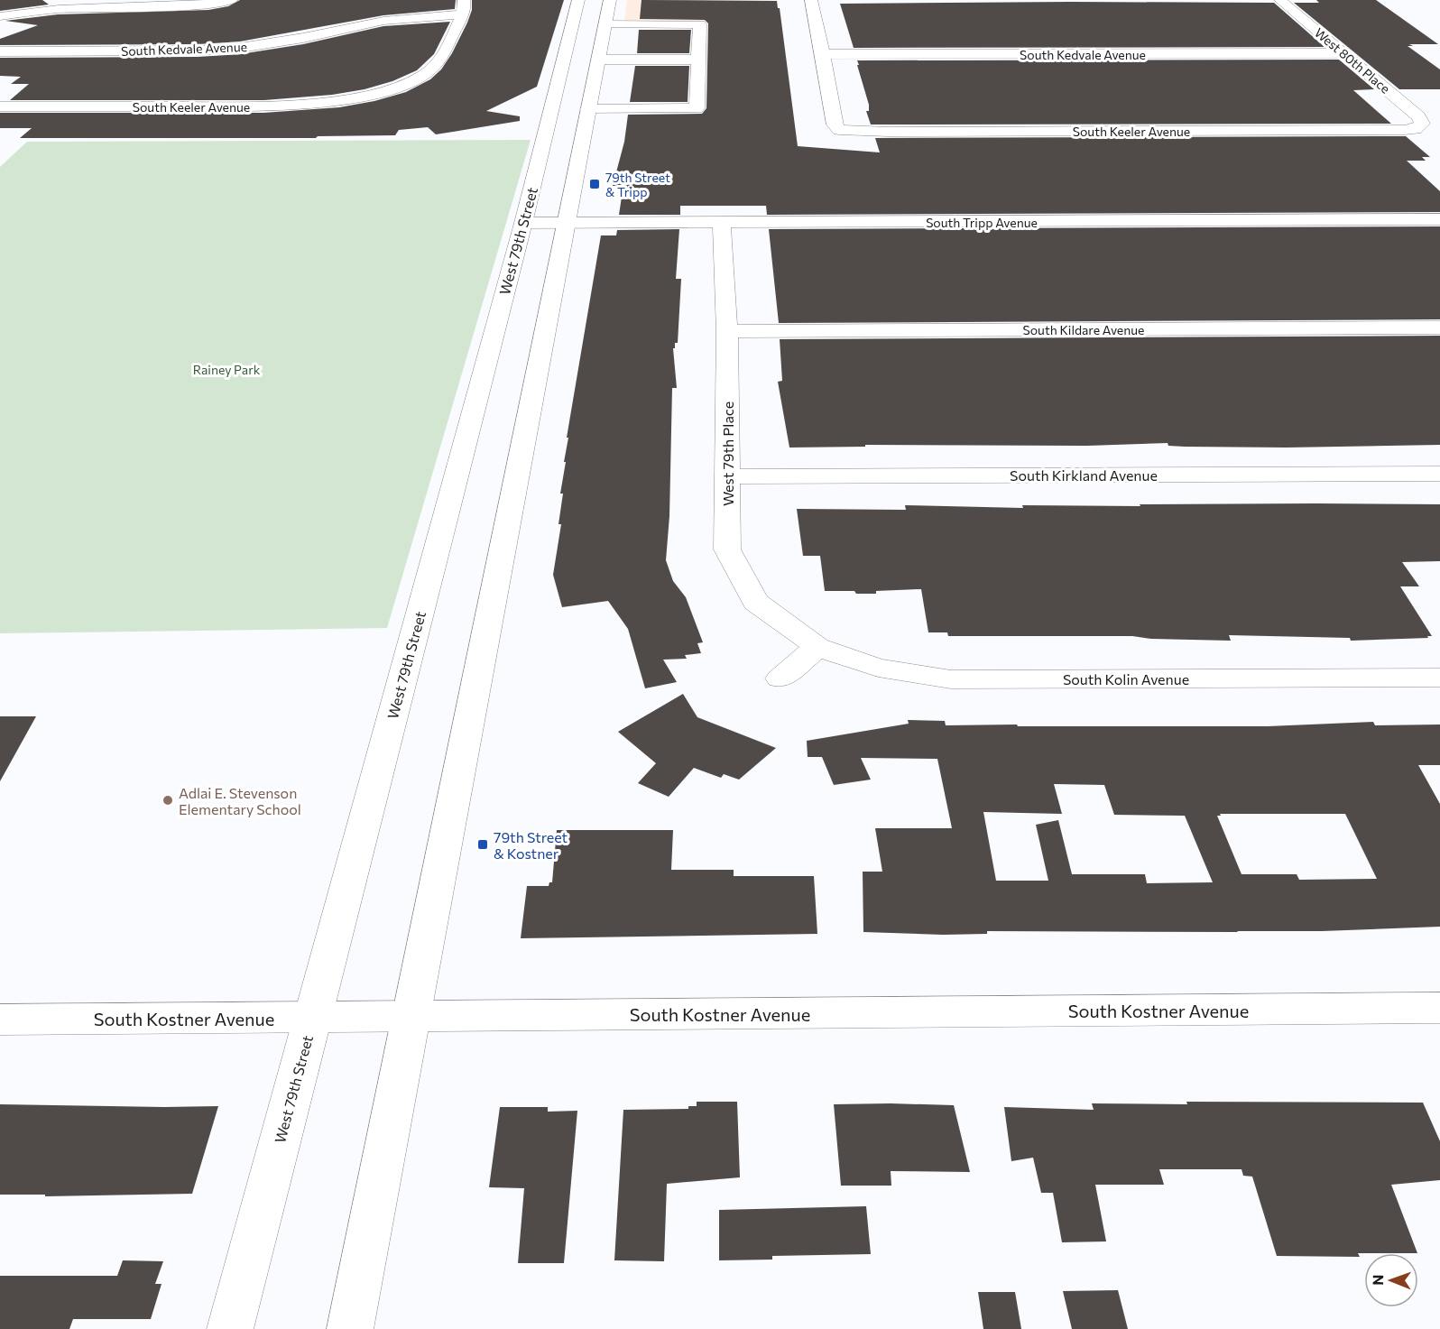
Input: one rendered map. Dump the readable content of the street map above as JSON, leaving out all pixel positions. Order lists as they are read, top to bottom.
{
  "streets": {
    "street": [
      "South Kedvale Avenue",
      "West 80th Place",
      "South Keeler Avenue",
      "South Tripp Avenue",
      "West 79th Street",
      "South Kildare Avenue",
      "West 79th Place",
      "South Kirkland Avenue",
      "South Kolin Avenue",
      "South Kostner Avenue"
    ]
  },
  "crossings": [
    ["South Kedvale Avenue", "West 80th Place"],
    ["South Kedvale Avenue", "South Keeler Avenue"],
    ["West 80th Place", "South Keeler Avenue"],
    ["South Tripp Avenue", "West 79th Street"],
    ["South Tripp Avenue", "West 79th Place"],
    ["West 79th Street", "South Kostner Avenue"],
    ["South Kildare Avenue", "West 79th Place"],
    ["West 79th Place", "South Kirkland Avenue"],
    ["West 79th Place", "South Kolin Avenue"]
  ],
  "parks": ["Rainey Park"],
  "places": {
    "transit": ["79th Street & Tripp", "79th Street & Kostner"],
    "other": ["Adlai E. Stevenson Elementary School"]
  },
  "north": "left"
}
